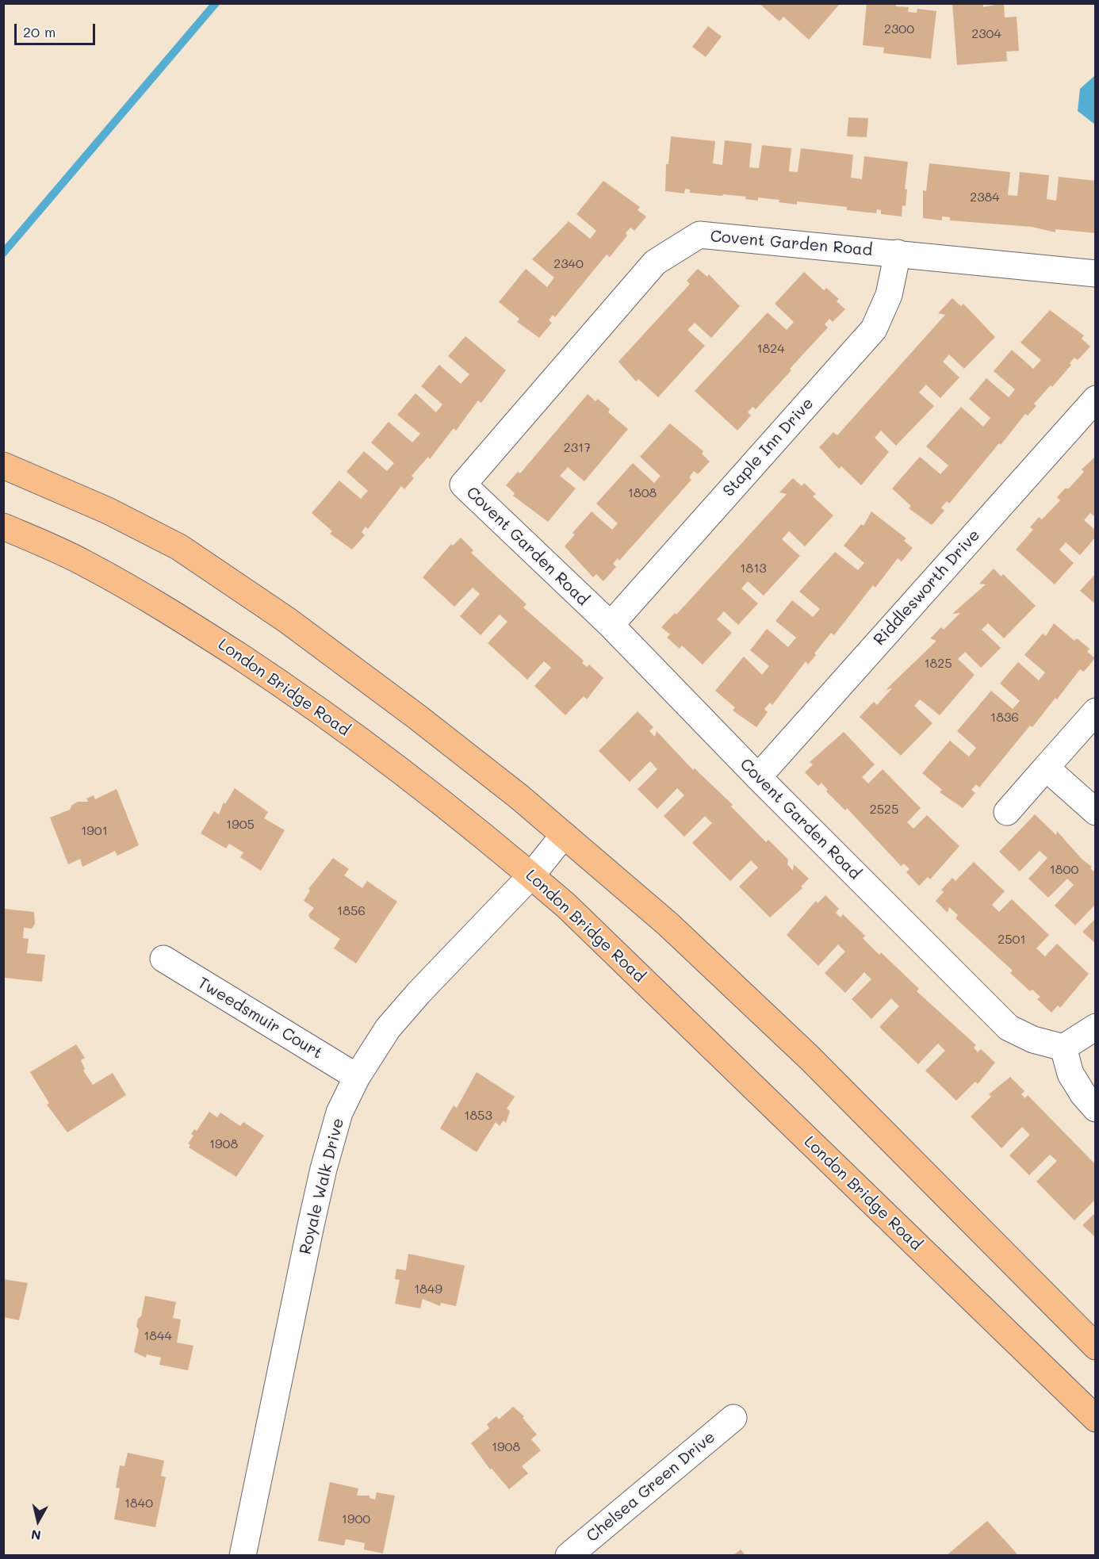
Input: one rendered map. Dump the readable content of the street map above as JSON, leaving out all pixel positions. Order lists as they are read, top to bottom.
{
  "streets": {
    "main road": ["London Bridge Road"],
    "street": [
      "Covent Garden Road",
      "Staple Inn Drive",
      "Riddlesworth Drive",
      "Tweedsmuir Court",
      "Royale Walk Drive",
      "Chelsea Green Drive"
    ]
  },
  "crossings": [
    ["Covent Garden Road", "Staple Inn Drive"],
    ["Covent Garden Road", "Riddlesworth Drive"],
    ["London Bridge Road", "Royale Walk Drive"],
    ["Tweedsmuir Court", "Royale Walk Drive"]
  ],
  "house_numbers": [
    "2300",
    "2304",
    "2384",
    "2340",
    "1824",
    "2317",
    "1808",
    "1813",
    "1825",
    "1836",
    "2525",
    "1905",
    "1901",
    "1800",
    "1856",
    "2501",
    "1853",
    "1908",
    "1849",
    "1844",
    "1908",
    "1840",
    "1900"
  ],
  "scale_bar": "20 m",
  "north": "bottom"
}
